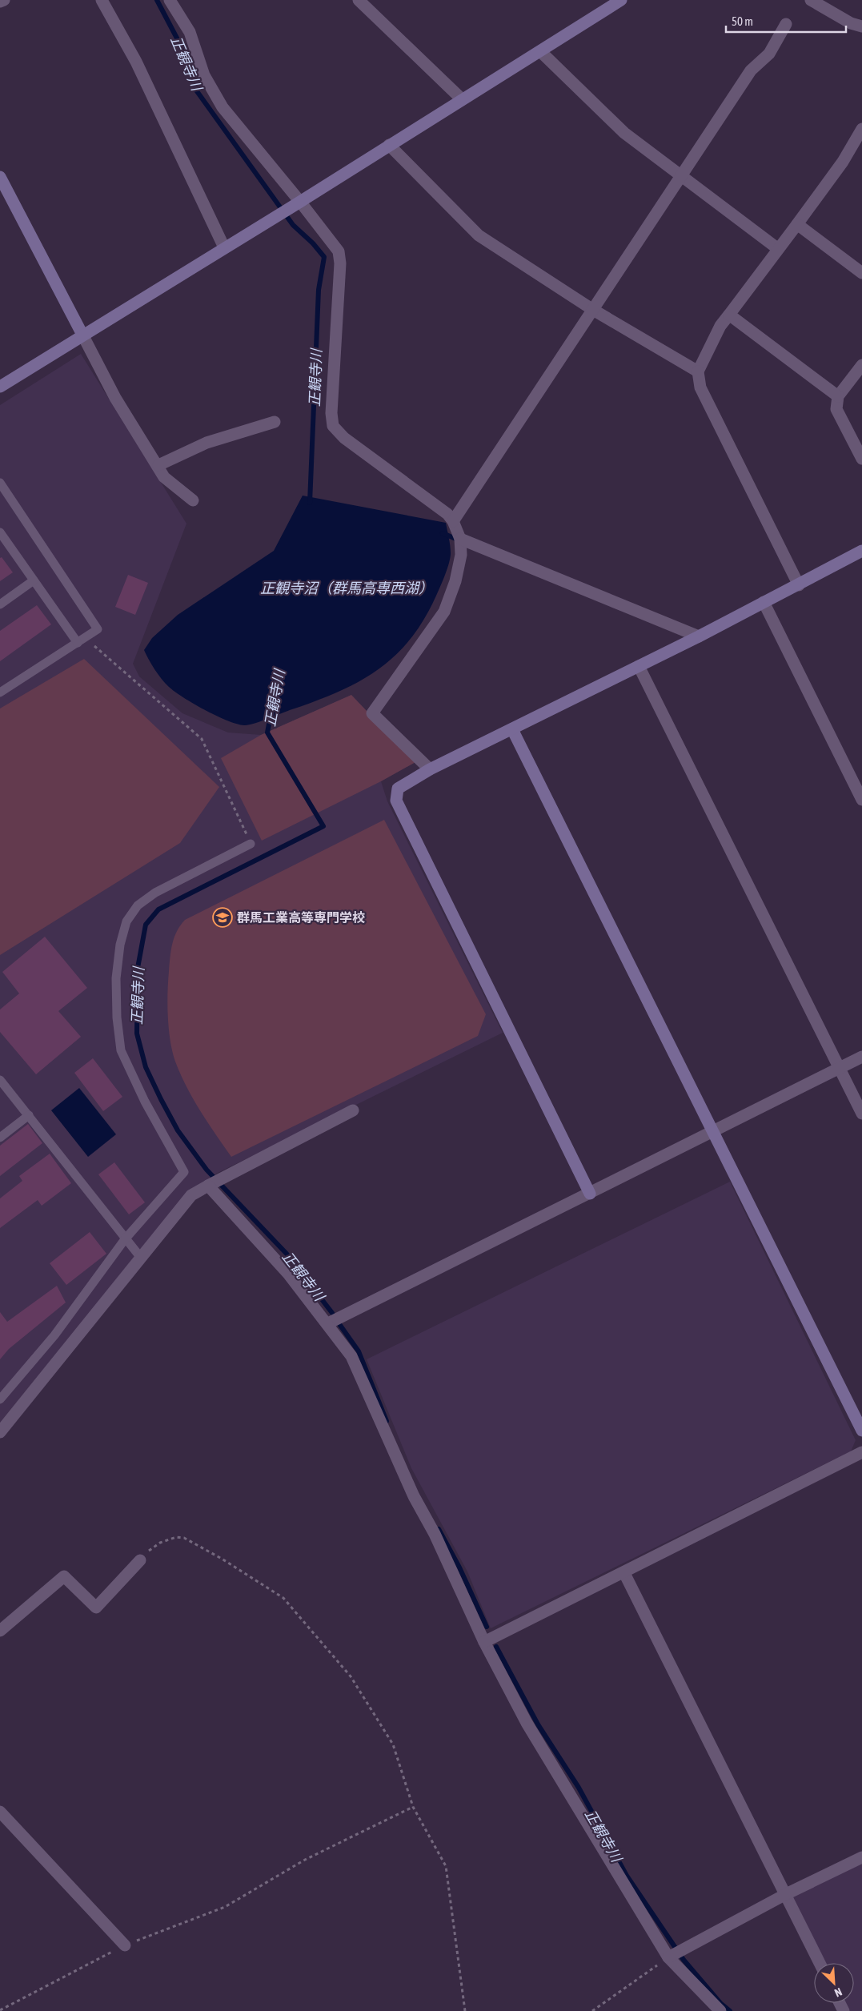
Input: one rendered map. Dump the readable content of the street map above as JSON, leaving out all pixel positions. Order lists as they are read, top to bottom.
{
  "water": ["正観寺川", "正観寺沼（群馬高専西湖）"],
  "places": {
    "school or university": ["群馬工業高等専門学校"]
  },
  "scale_bar": "50 m",
  "north": "bottom right"
}
